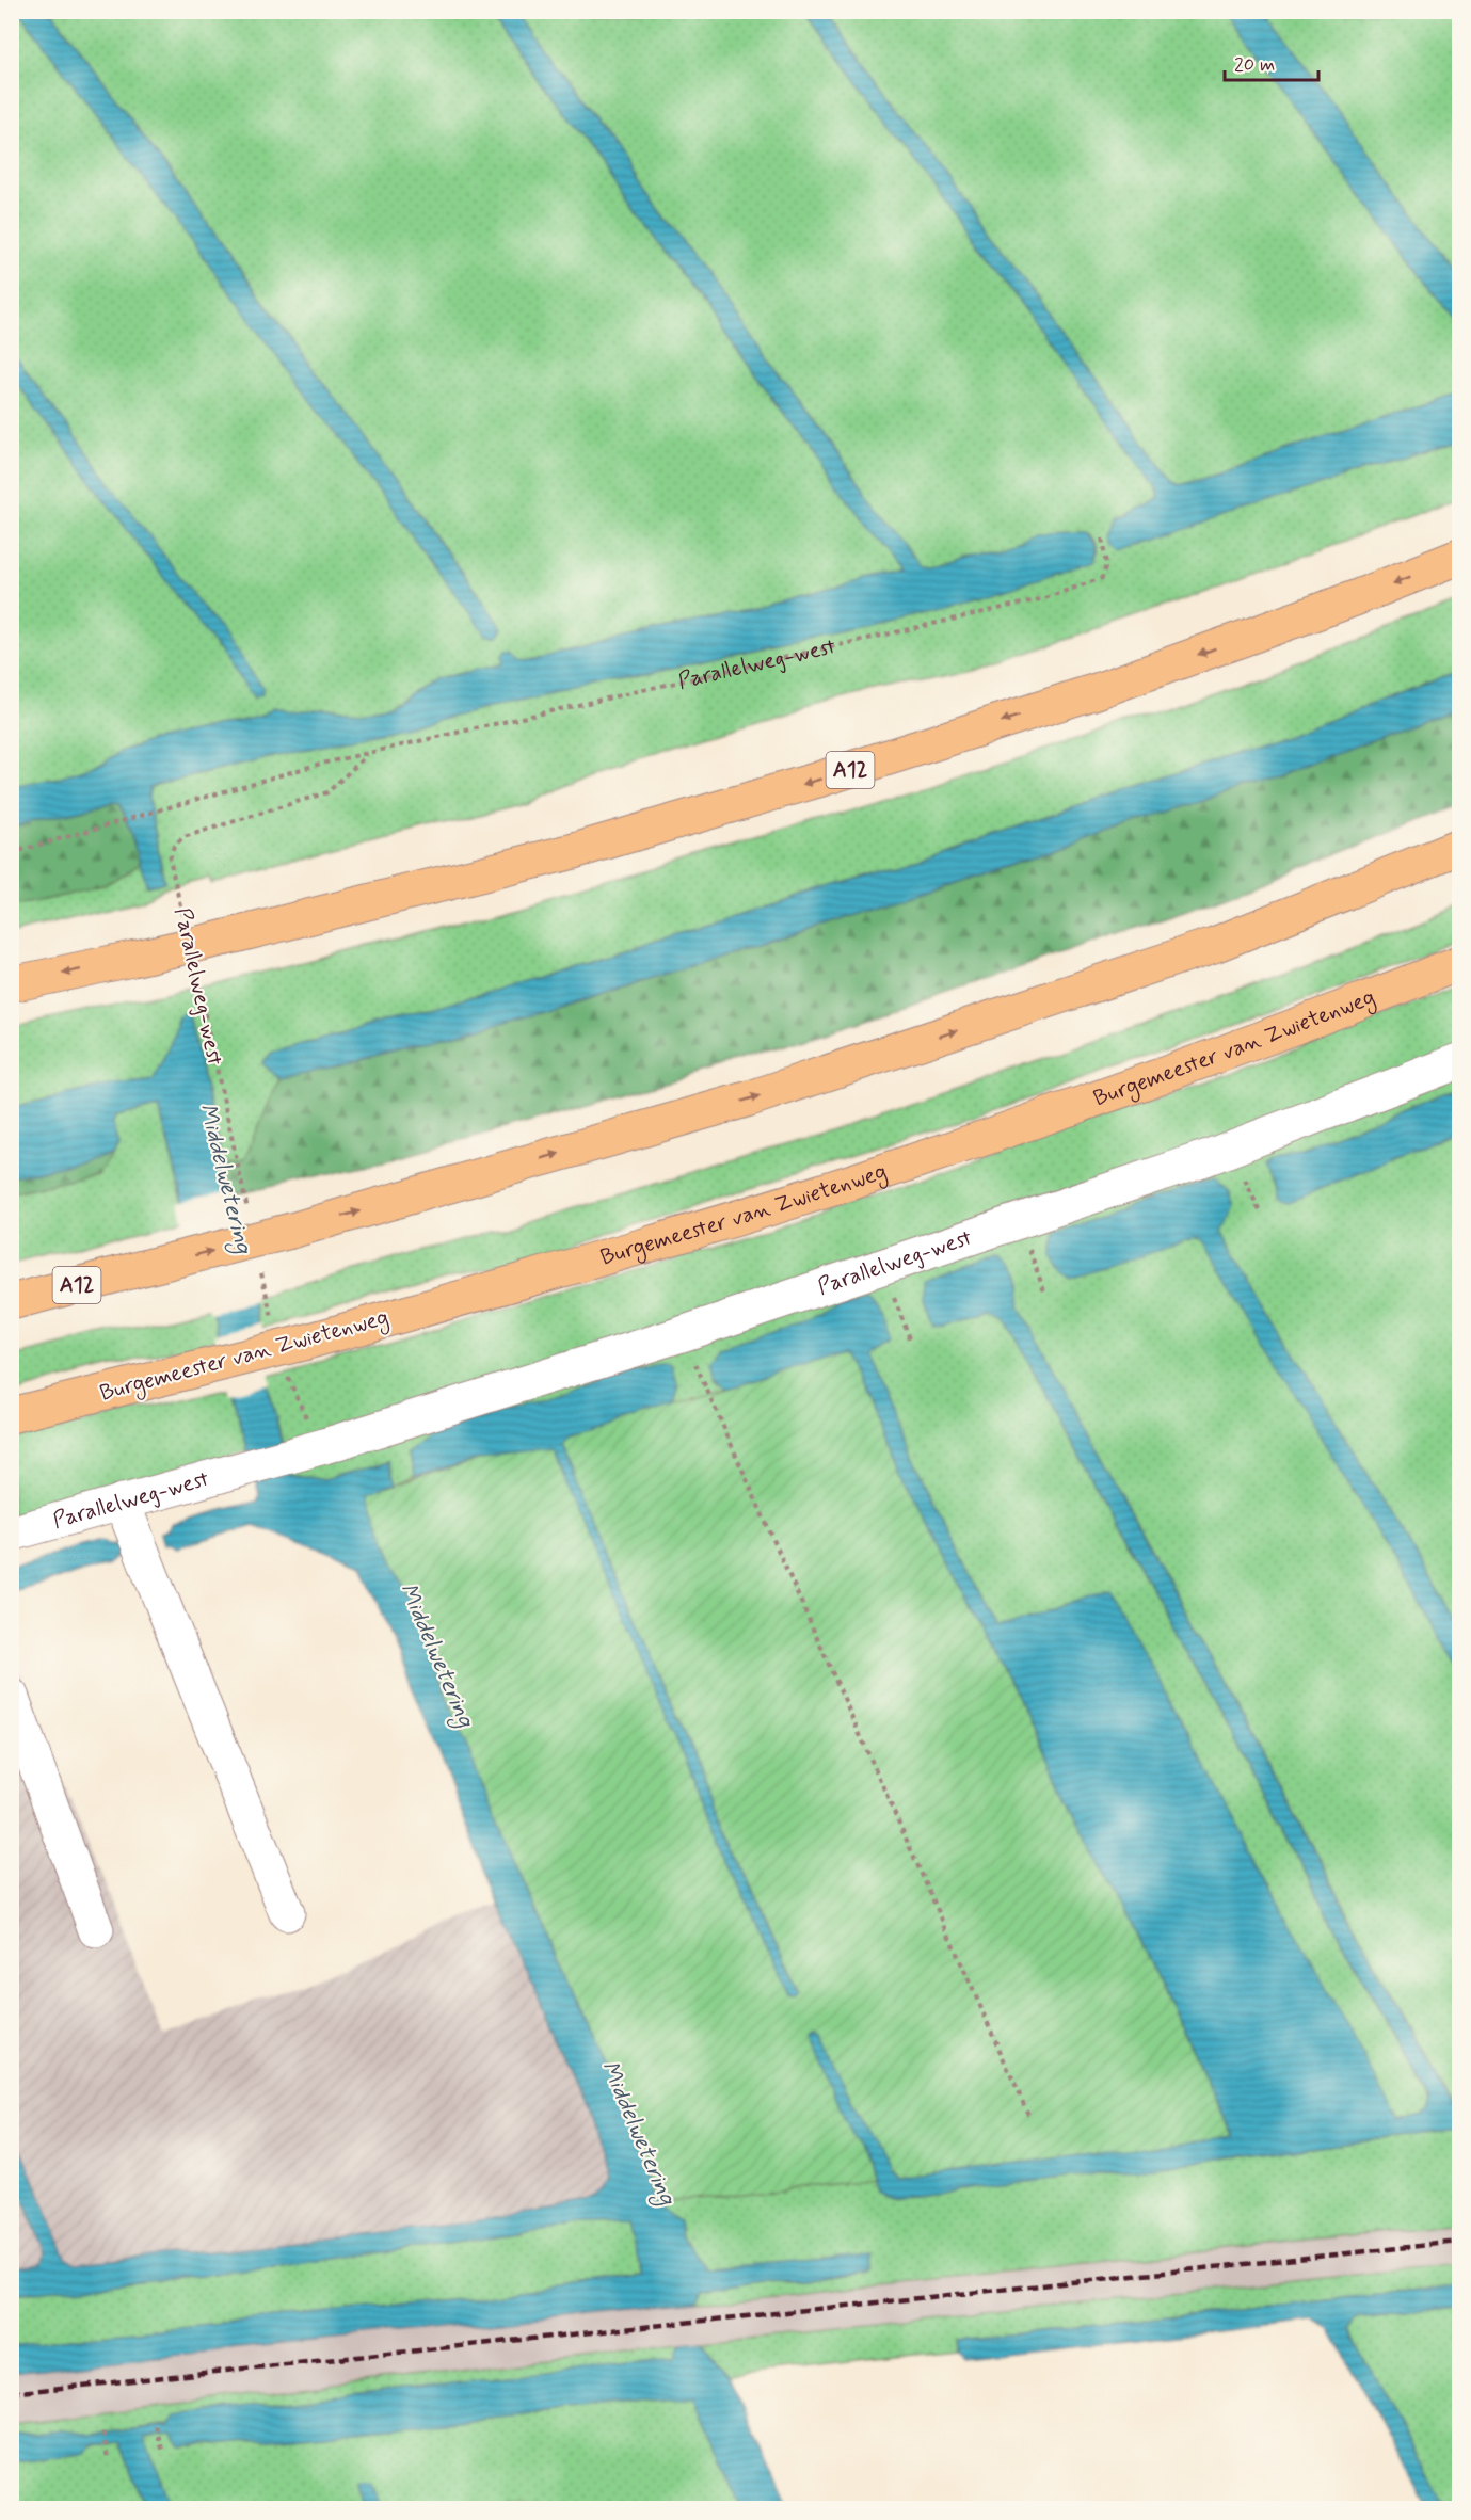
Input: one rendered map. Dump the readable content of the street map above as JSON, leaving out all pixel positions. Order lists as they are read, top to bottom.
{
  "streets": {
    "main road": ["A12", "Burgemeester van Zwietenweg"],
    "street": ["Parallelweg-west"]
  },
  "crossings": [
    ["Parallelweg-west", "A12"]
  ],
  "water": ["Middelwetering"],
  "scale_bar": "20 m"
}
